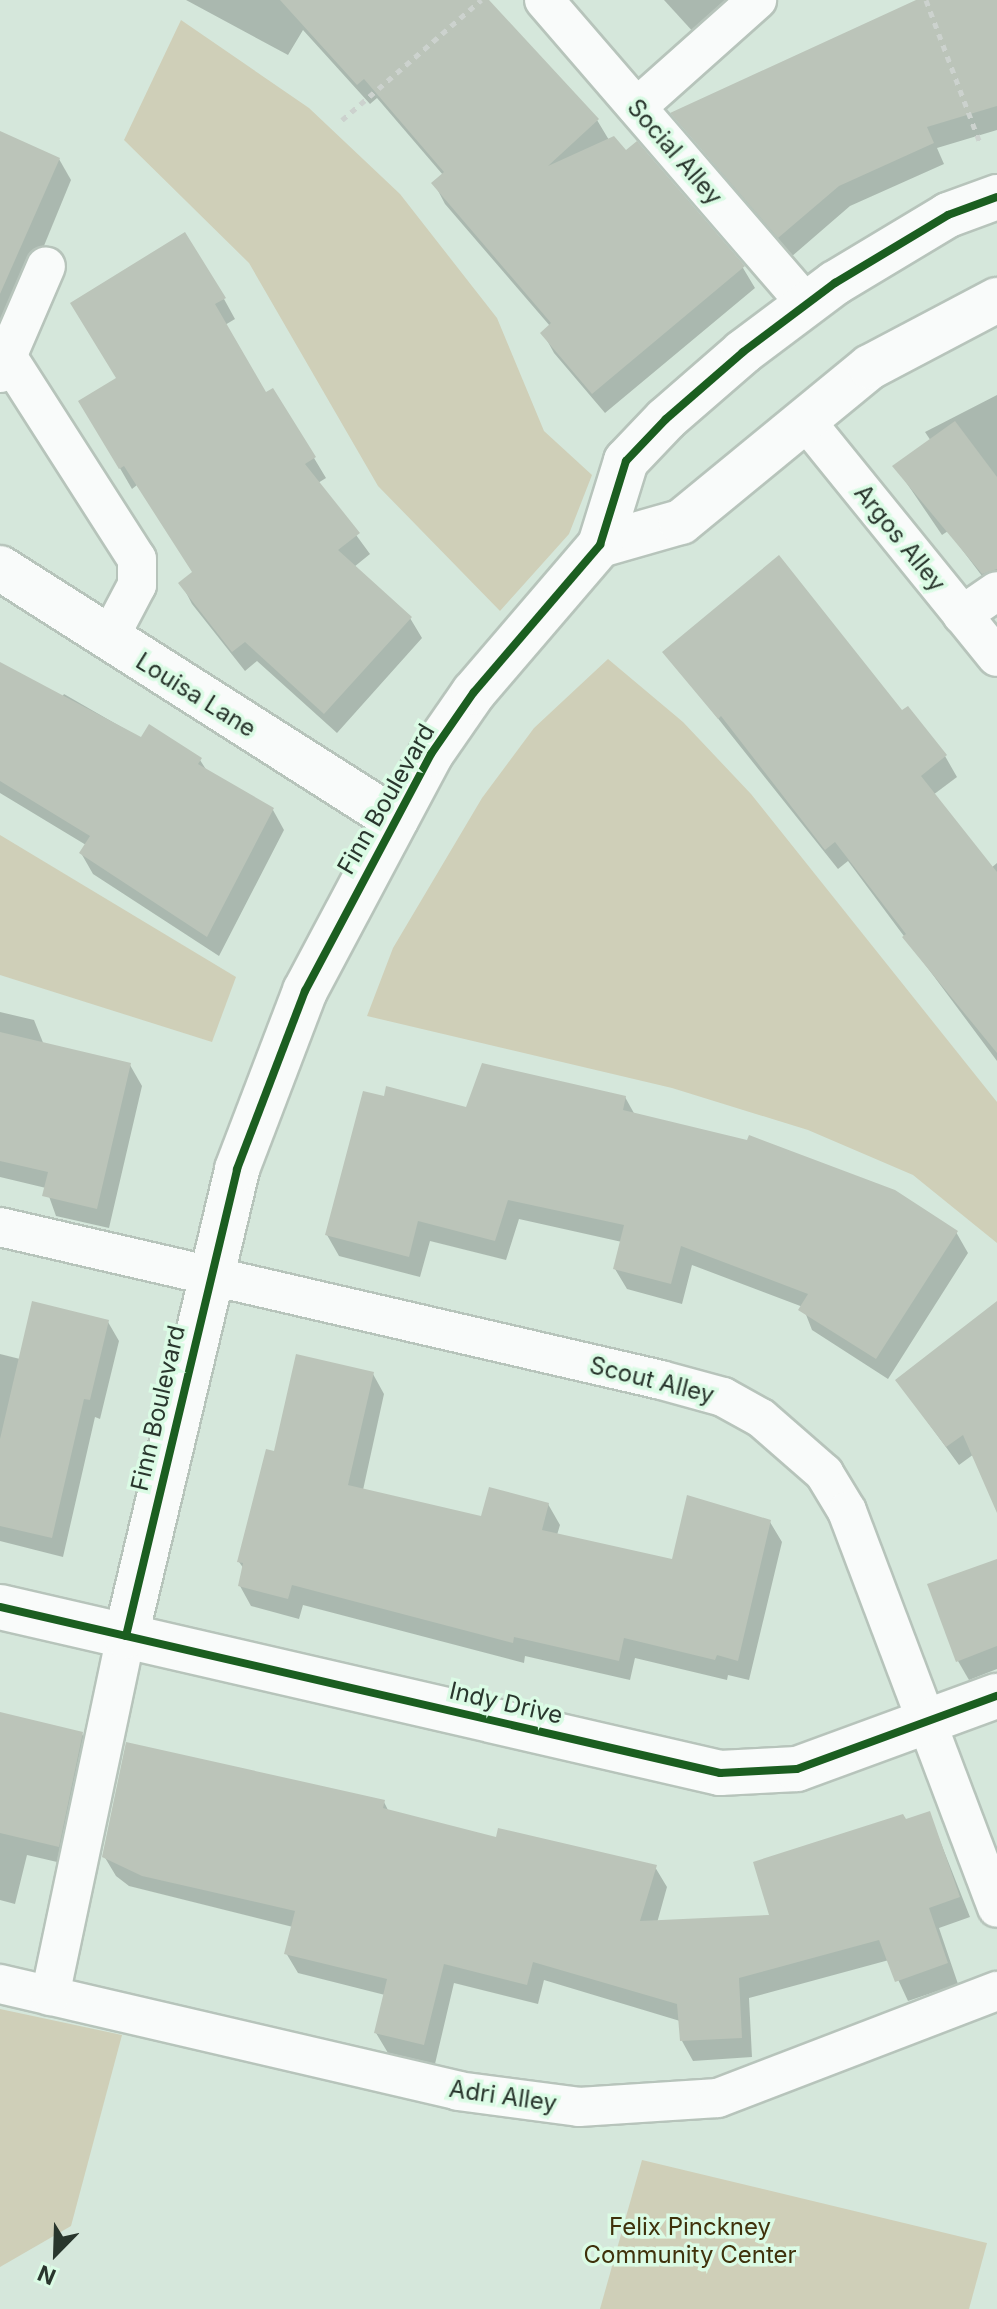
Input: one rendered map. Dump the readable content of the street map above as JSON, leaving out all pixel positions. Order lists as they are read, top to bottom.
{
  "streets": {
    "street": ["Louisa Lane", "Finn Boulevard", "Indy Drive"],
    "lane": [
      "Social Alley",
      "Argos Alley",
      "Scout Alley",
      "Adri Alley"
    ]
  },
  "crossings": [
    ["Social Alley", "Finn Boulevard"],
    ["Louisa Lane", "Finn Boulevard"],
    ["Finn Boulevard", "Scout Alley"],
    ["Finn Boulevard", "Indy Drive"],
    ["Finn Boulevard", "Adri Alley"],
    ["Scout Alley", "Indy Drive"]
  ],
  "parks": ["Felix Pinckney Community Center"],
  "north": "bottom left"
}
